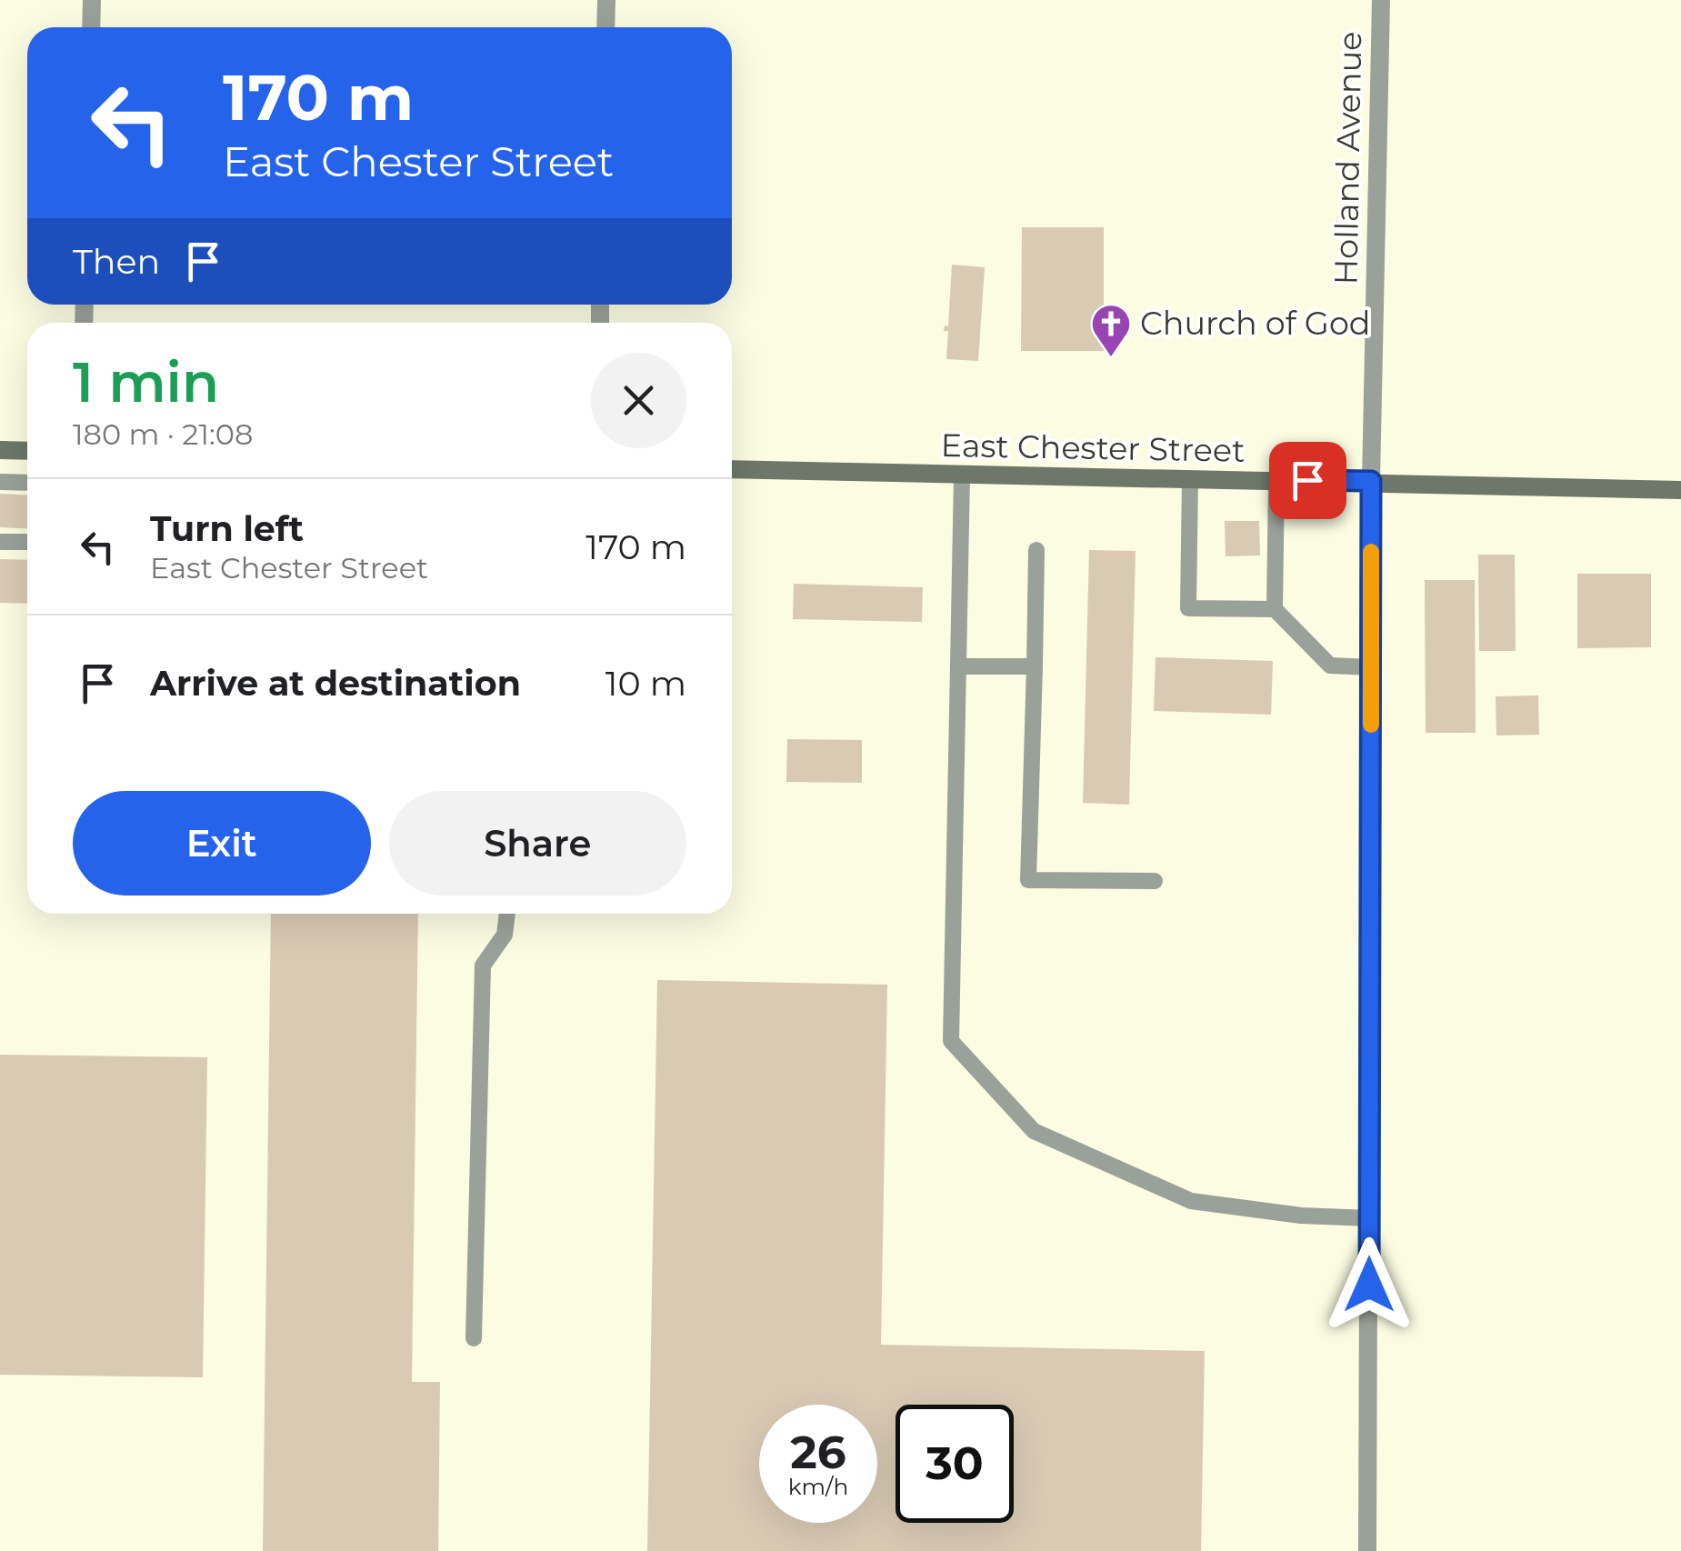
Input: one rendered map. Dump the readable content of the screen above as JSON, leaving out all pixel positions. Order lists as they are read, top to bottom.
{
  "streets": {
    "main road": ["East Chester Street"],
    "street": ["Holland Avenue"]
  },
  "crossings": [
    ["Holland Avenue", "East Chester Street"]
  ],
  "places": {
    "church": ["Church of God"]
  },
  "page": {
    "turn": ["170 m", "East Chester Street"],
    "then": "Then",
    "heading": ["1 min", "180 m · 21:08"],
    "list": [
      {
        "name": "Turn left",
        "note": "East Chester Street",
        "value": "170 m"
      },
      {
        "name": "Arrive at destination",
        "value": "10 m"
      }
    ],
    "buttons": ["Exit", "Share"],
    "speed": "26 km/h",
    "limit": "30"
  }
}
